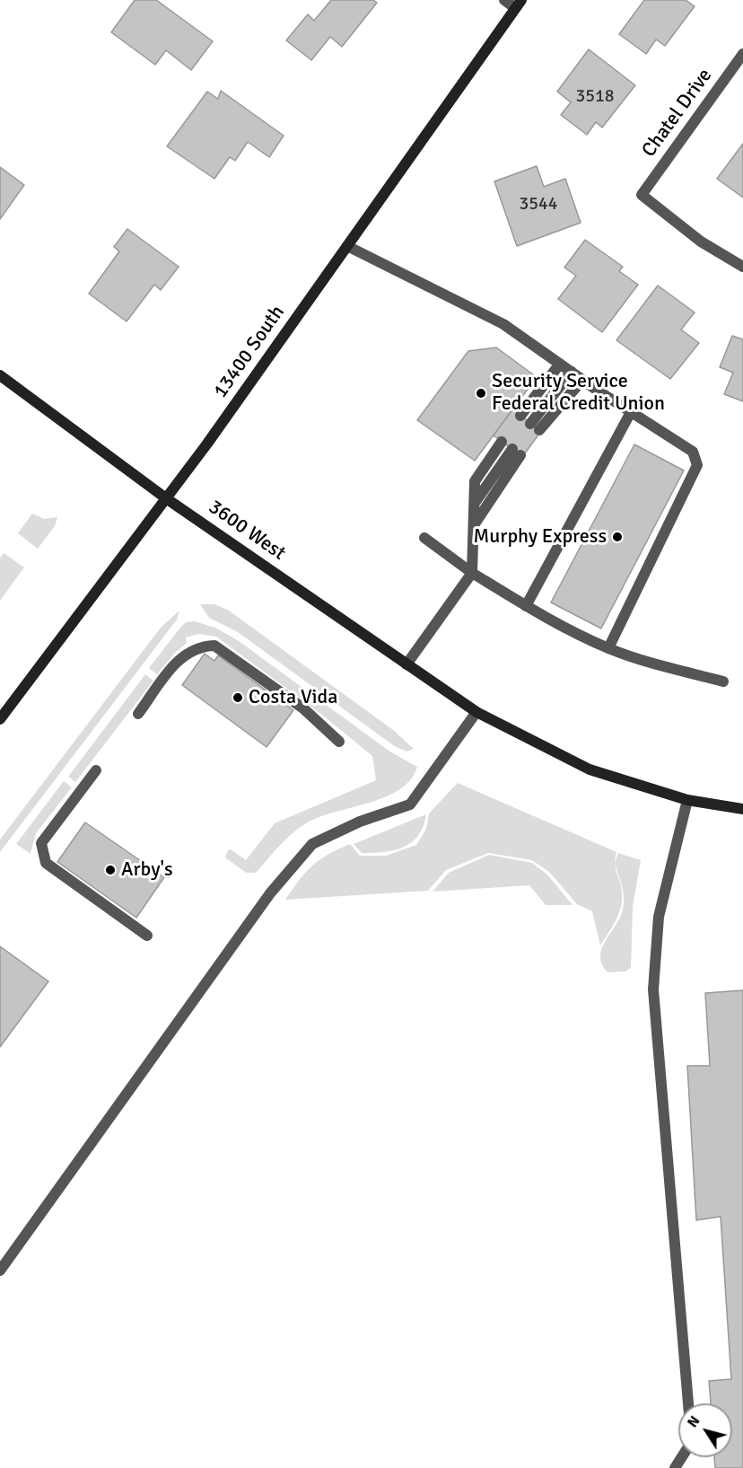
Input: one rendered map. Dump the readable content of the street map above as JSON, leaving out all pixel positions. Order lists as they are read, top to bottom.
{
  "streets": {
    "main road": ["13400 South", "3600 West"],
    "street": ["Chatel Drive"]
  },
  "crossings": [
    ["13400 South", "3600 West"]
  ],
  "places": [
    "Security Service Federal Credit Union",
    "Murphy Express",
    "Costa Vida",
    "Arby's"
  ],
  "house_numbers": ["3518", "3544"],
  "north": "top left"
}
